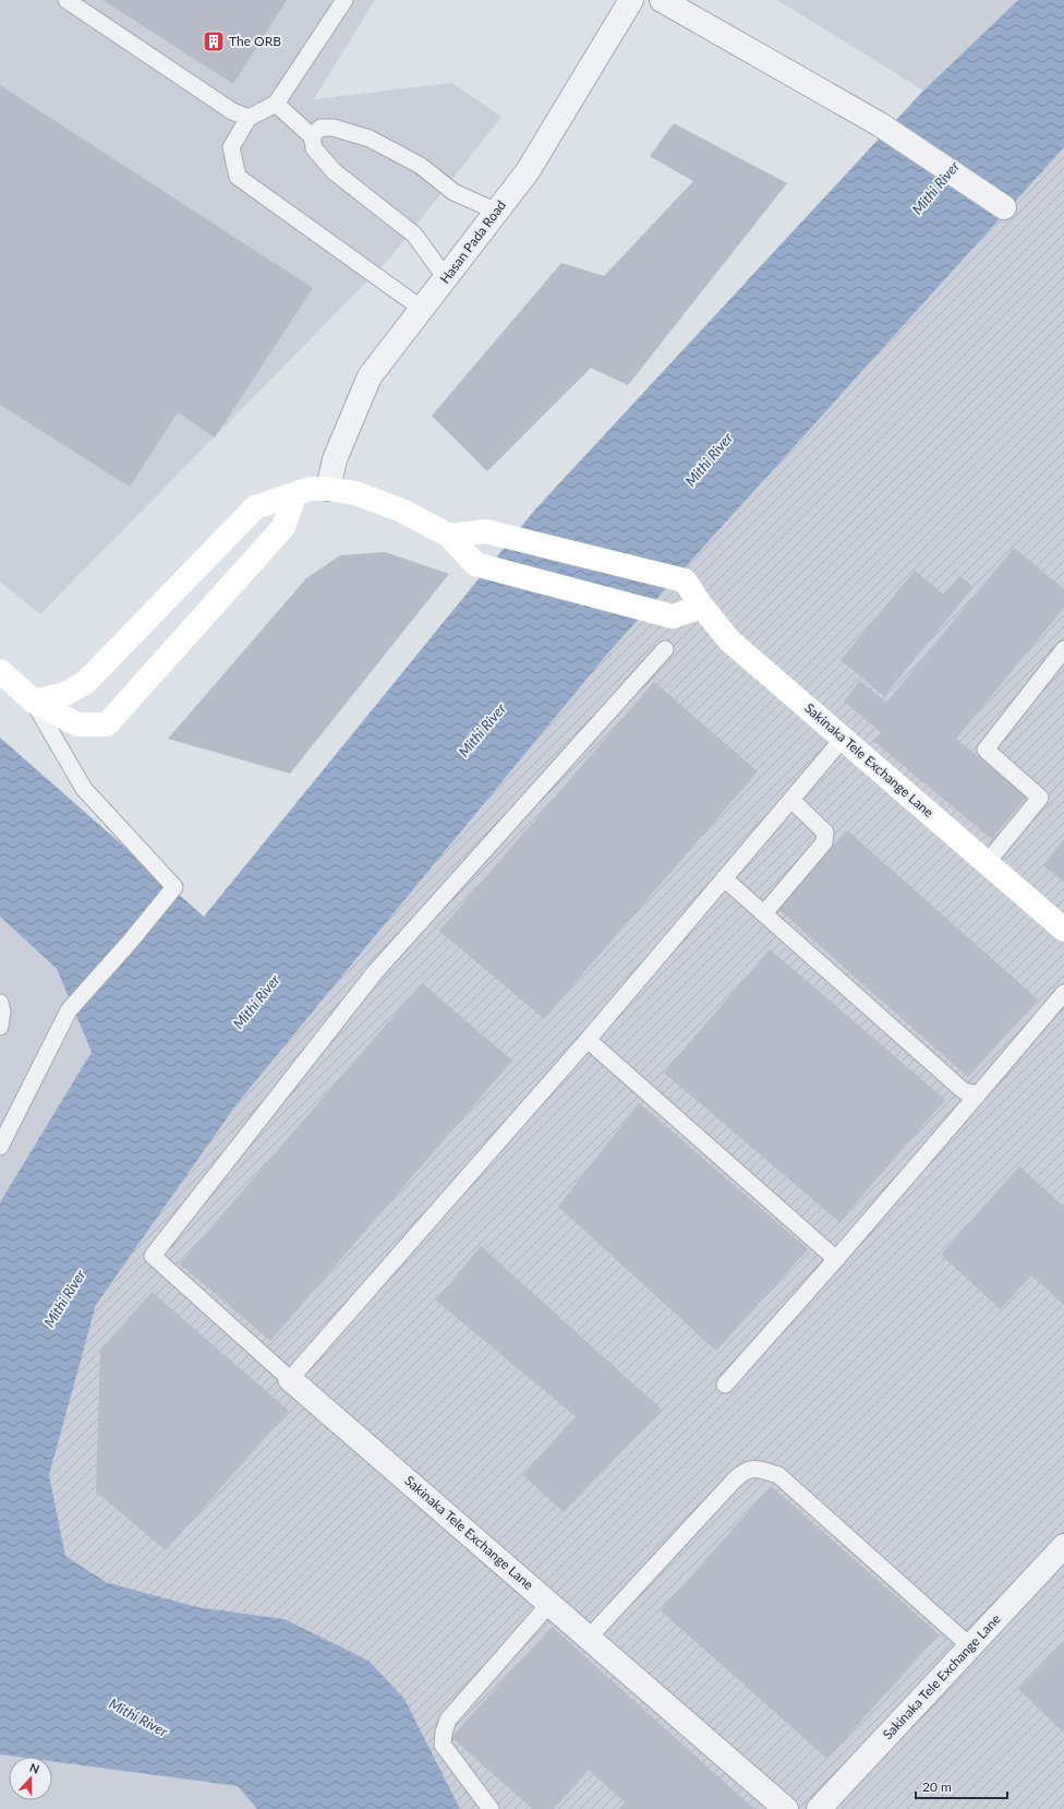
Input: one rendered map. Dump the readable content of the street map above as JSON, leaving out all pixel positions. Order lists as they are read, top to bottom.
{
  "streets": {
    "street": ["Hasan Pada Road", "Sakinaka Tele Exchange Lane"]
  },
  "water": ["Mithi River"],
  "places": {
    "building": ["The ORB"]
  },
  "scale_bar": "20 m",
  "north": "top"
}
